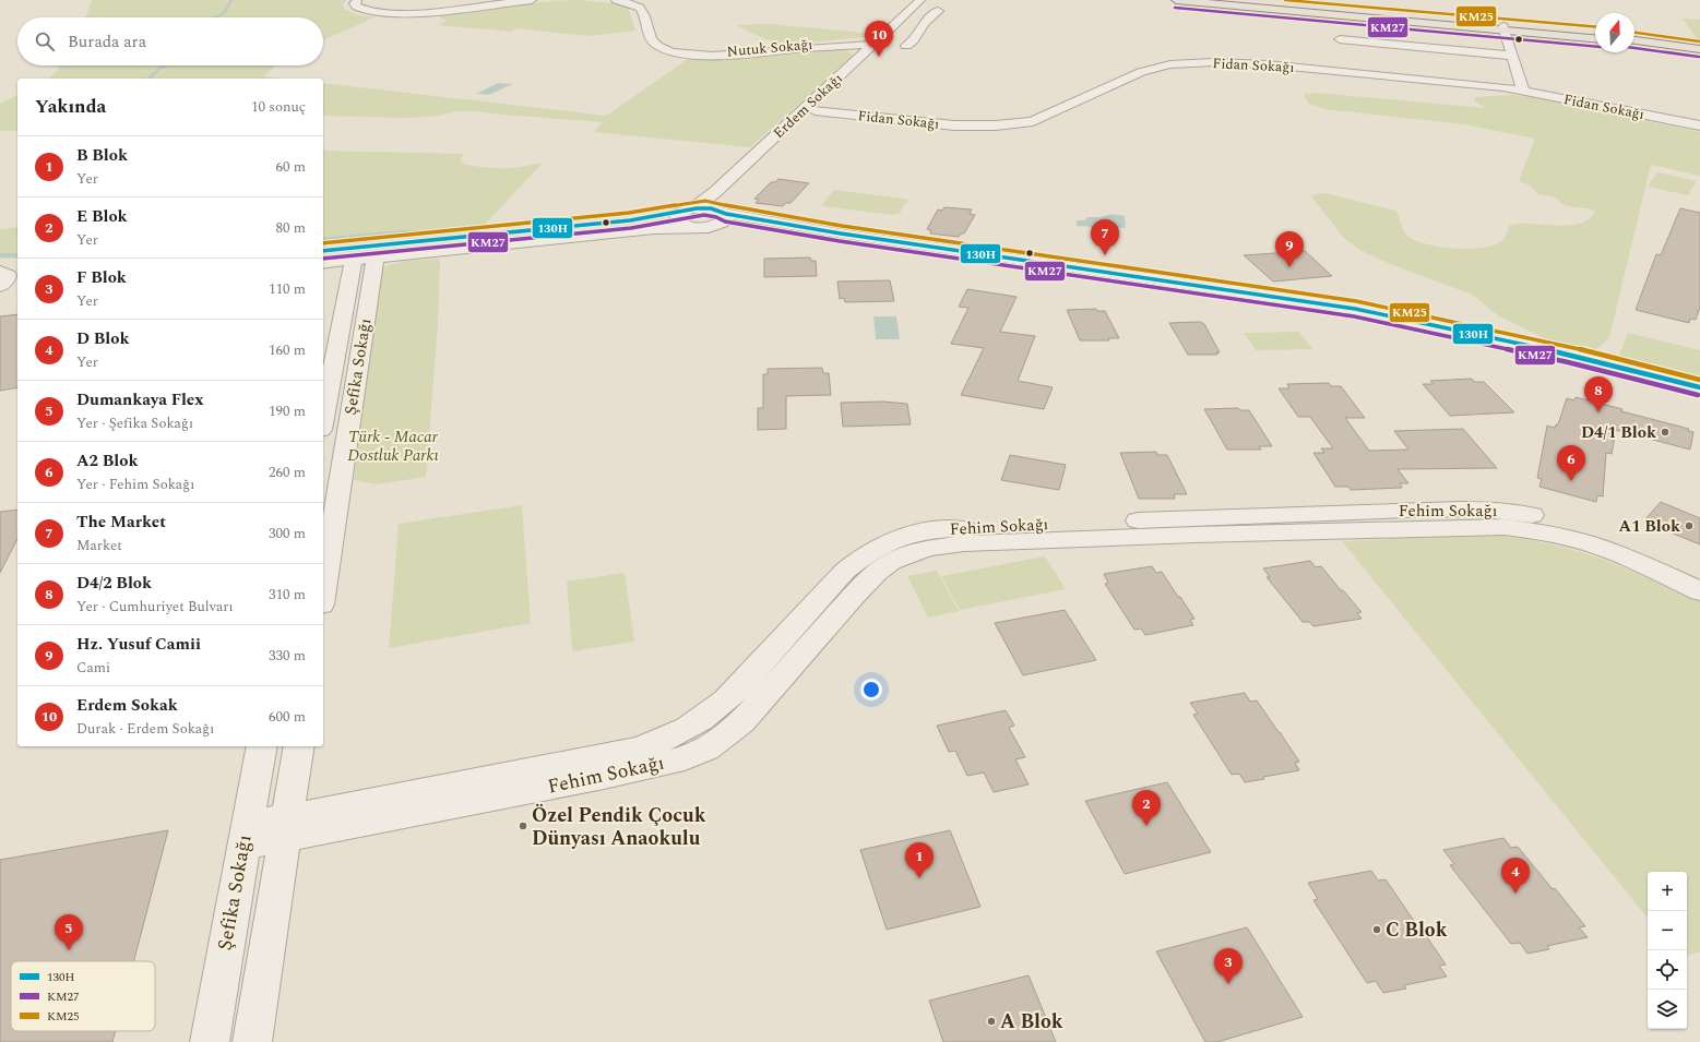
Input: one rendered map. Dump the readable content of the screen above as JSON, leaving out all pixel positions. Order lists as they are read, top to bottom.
{
  "streets": {
    "street": [
      "Nutuk Sokağı",
      "Fidan Sokağı",
      "Erdem Sokağı",
      "Şefika Sokağı",
      "Fehim Sokağı"
    ]
  },
  "crossings": [
    ["Nutuk Sokağı", "Erdem Sokağı"],
    ["Fidan Sokağı", "Erdem Sokağı"],
    ["Şefika Sokağı", "Fehim Sokağı"]
  ],
  "parks": ["Türk - Macar Dostluk Parkı"],
  "places": [
    "D4/1 Blok",
    "A1 Blok",
    "Özel Pendik Çocuk Dünyası Anaokulu",
    "C Blok",
    "A Blok"
  ],
  "lines": ["transit line KM25", "transit line KM27", "transit line 130H"],
  "legend": ["130H", "KM27", "KM25"],
  "north": "top",
  "page": {
    "search": "Burada ara",
    "pins": [
      "10",
      "7",
      "9",
      "8",
      "6",
      "2",
      "1",
      "4",
      "5",
      "3"
    ],
    "heading": ["Yakında", "10 sonuç"],
    "list": [
      {
        "mark": "1",
        "name": "B Blok",
        "note": "Yer",
        "value": "60 m"
      },
      {
        "mark": "2",
        "name": "E Blok",
        "note": "Yer",
        "value": "80 m"
      },
      {
        "mark": "3",
        "name": "F Blok",
        "note": "Yer",
        "value": "110 m"
      },
      {
        "mark": "4",
        "name": "D Blok",
        "note": "Yer",
        "value": "160 m"
      },
      {
        "mark": "5",
        "name": "Dumankaya Flex",
        "note": "Yer · Şefika Sokağı",
        "value": "190 m"
      },
      {
        "mark": "6",
        "name": "A2 Blok",
        "note": "Yer · Fehim Sokağı",
        "value": "260 m"
      },
      {
        "mark": "7",
        "name": "The Market",
        "note": "Market",
        "value": "300 m"
      },
      {
        "mark": "8",
        "name": "D4/2 Blok",
        "note": "Yer · Cumhuriyet Bulvarı",
        "value": "310 m"
      },
      {
        "mark": "9",
        "name": "Hz. Yusuf Camii",
        "note": "Cami",
        "value": "330 m"
      },
      {
        "mark": "10",
        "name": "Erdem Sokak",
        "note": "Durak · Erdem Sokağı",
        "value": "600 m"
      }
    ],
    "map_buttons": ["+", "−"]
  }
}
